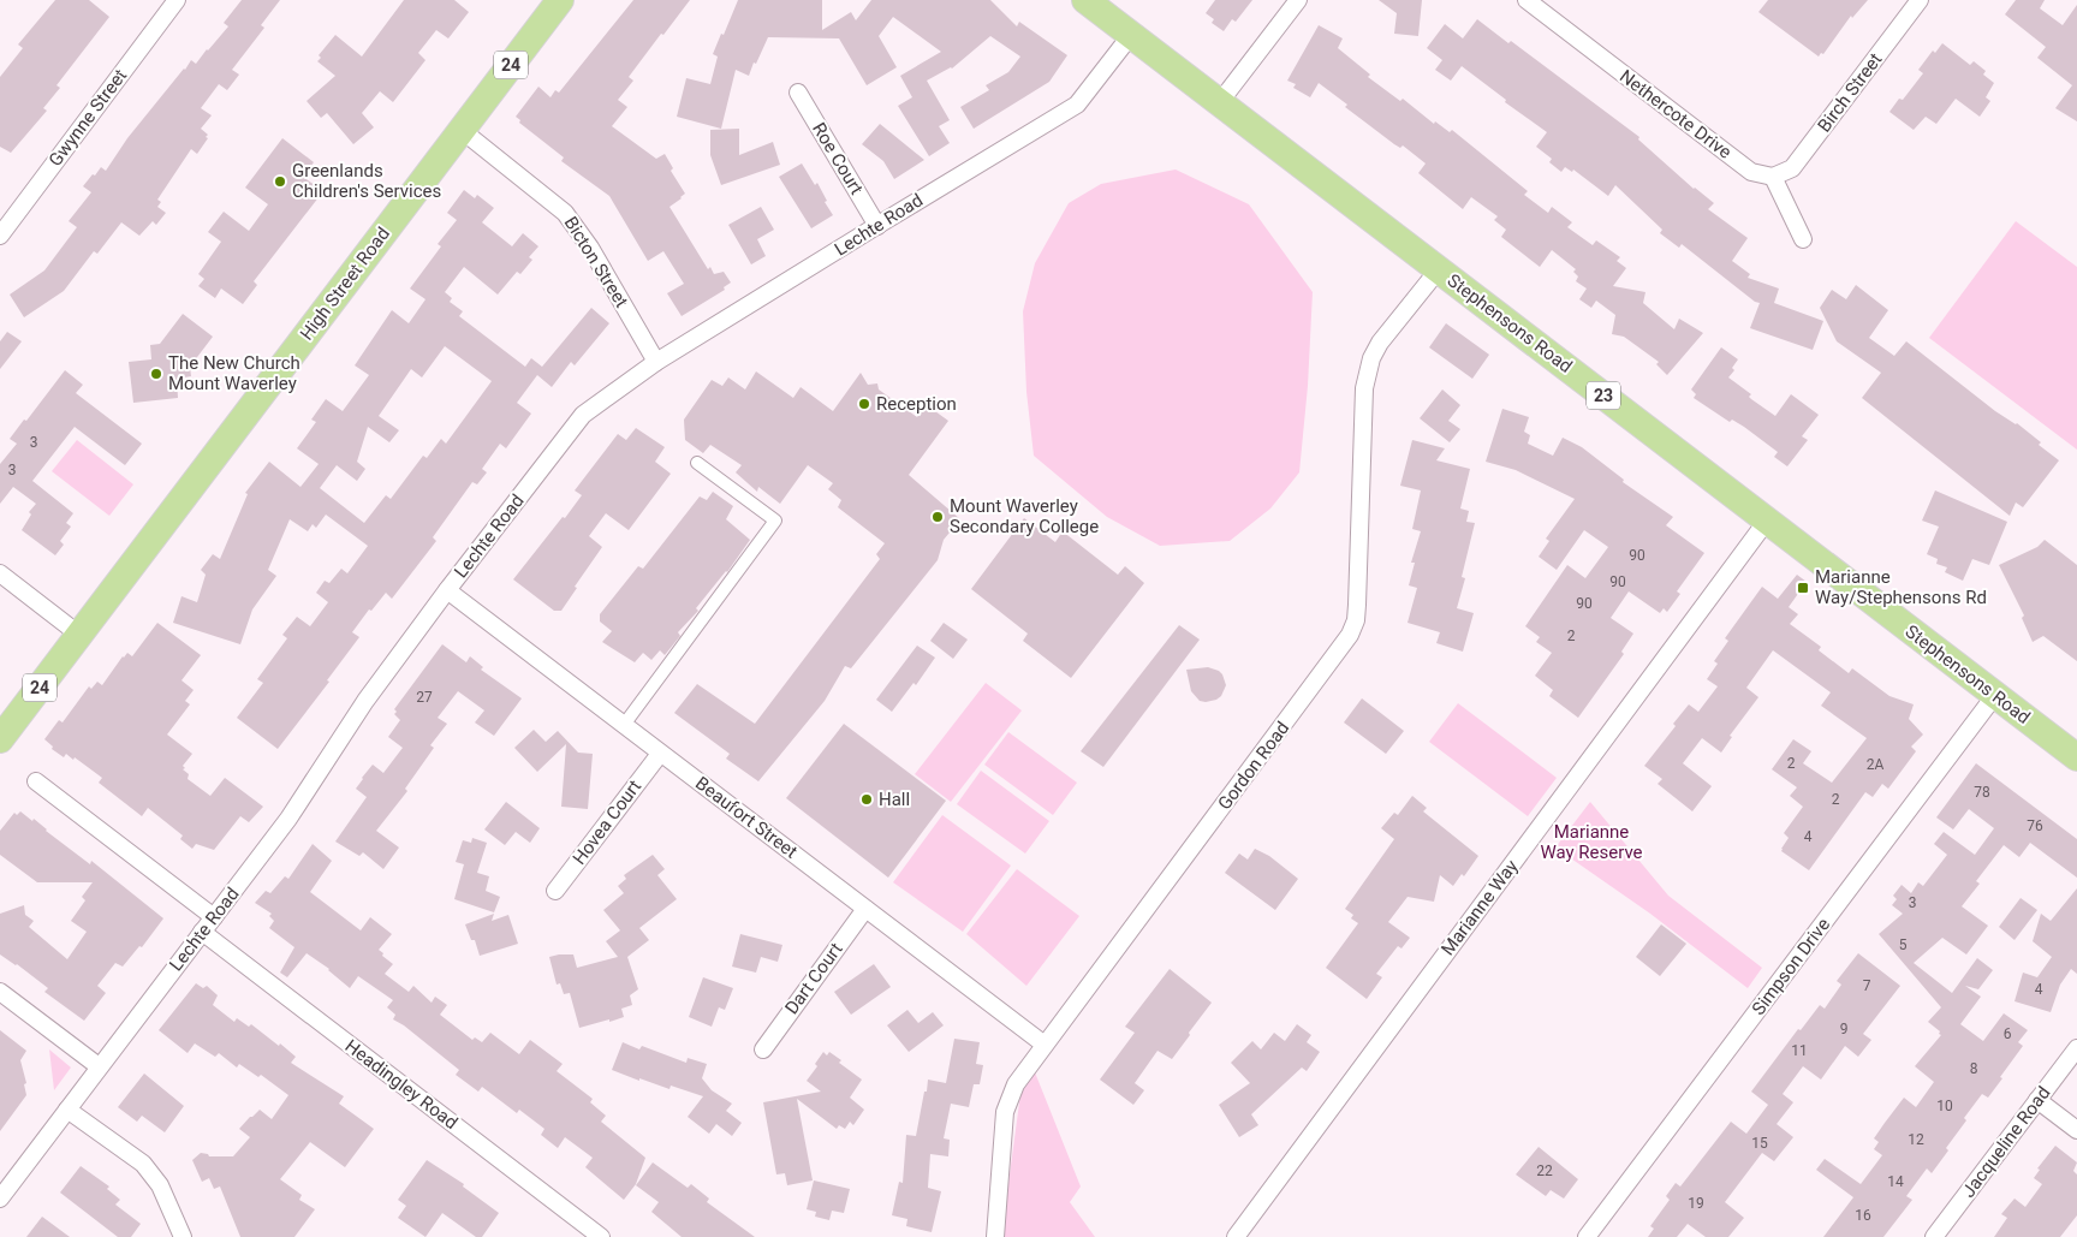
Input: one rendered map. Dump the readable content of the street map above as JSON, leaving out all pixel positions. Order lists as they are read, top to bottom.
{
  "streets": {
    "main road": [
      "24",
      "High Street Road",
      "Stephensons Road",
      "23"
    ],
    "street": [
      "Birch Street",
      "Nethercote Drive",
      "Gwynne Street",
      "Roe Court",
      "Lechte Road",
      "Bicton Street",
      "Gordon Road",
      "Beaufort Street",
      "Hovea Court",
      "Marianne Way",
      "Simpson Drive",
      "Dart Court",
      "Headingley Road",
      "Jacqueline Road"
    ]
  },
  "crossings": [
    ["Birch Street", "Nethercote Drive"],
    ["Roe Court", "Lechte Road"],
    ["Lechte Road", "Bicton Street"],
    ["Lechte Road", "Stephensons Road"],
    ["Lechte Road", "Beaufort Street"],
    ["Lechte Road", "Headingley Road"],
    ["Bicton Street", "High Street Road"],
    ["Stephensons Road", "Gordon Road"],
    ["Stephensons Road", "Marianne Way"],
    ["Stephensons Road", "Simpson Drive"],
    ["Gordon Road", "Beaufort Street"],
    ["Beaufort Street", "Hovea Court"],
    ["Beaufort Street", "Dart Court"]
  ],
  "parks": ["Marianne Way Reserve"],
  "places": {
    "other": [
      "Greenlands Children's Services",
      "The New Church Mount Waverley",
      "Reception",
      "Mount Waverley Secondary College",
      "Hall"
    ],
    "transit": ["Marianne Way/Stephensons Rd"]
  },
  "house_numbers": [
    "3",
    "3",
    "90",
    "90",
    "90",
    "2",
    "27",
    "2",
    "2A",
    "78",
    "2",
    "76",
    "4",
    "3",
    "5",
    "7",
    "4",
    "9",
    "6",
    "11",
    "8",
    "10",
    "12",
    "15",
    "22",
    "14",
    "19",
    "16"
  ]
}
